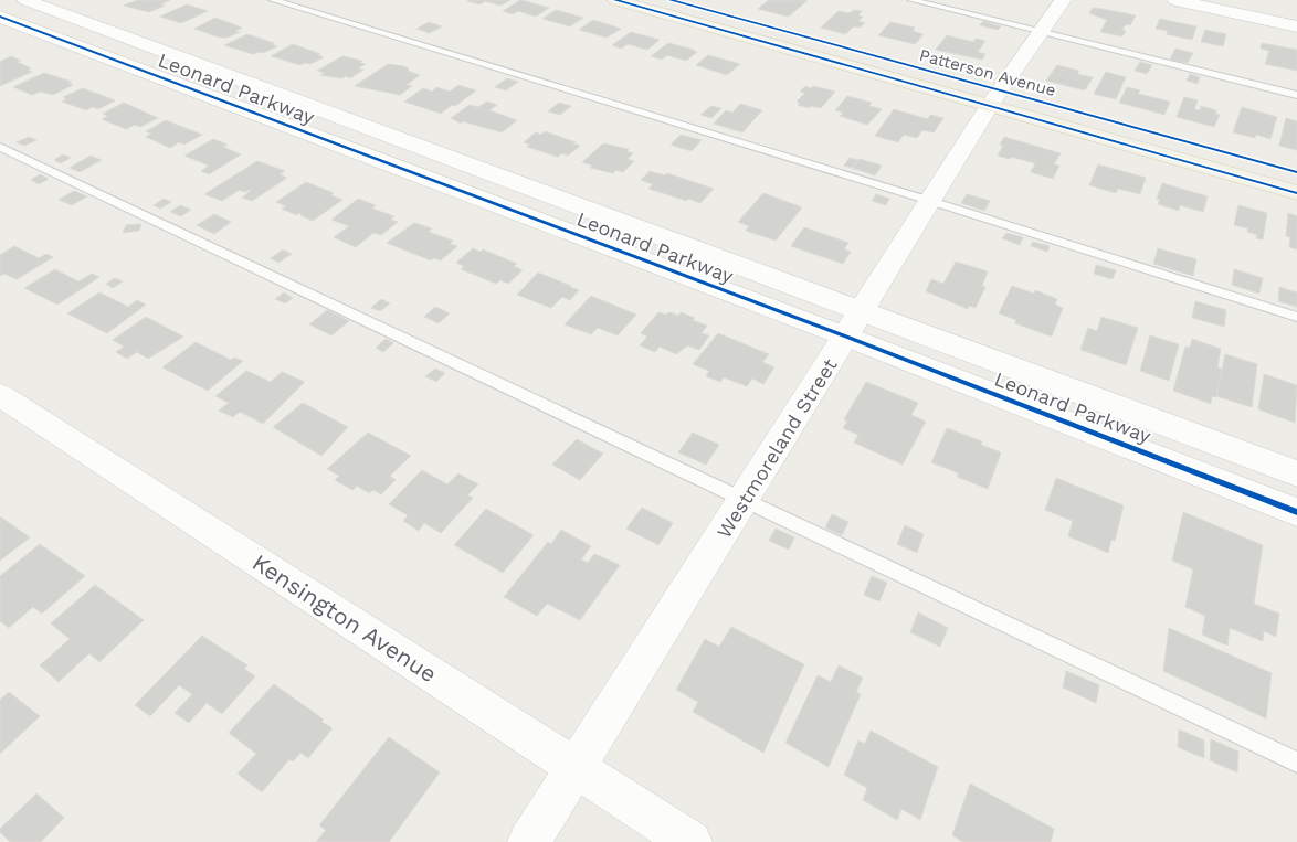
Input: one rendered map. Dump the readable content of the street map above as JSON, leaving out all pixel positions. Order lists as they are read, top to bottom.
{
  "streets": {
    "main road": ["Patterson Avenue"],
    "street": ["Leonard Parkway", "Westmoreland Street", "Kensington Avenue"]
  },
  "crossings": [
    ["Patterson Avenue", "Westmoreland Street"],
    ["Leonard Parkway", "Westmoreland Street"],
    ["Westmoreland Street", "Kensington Avenue"]
  ]
}
